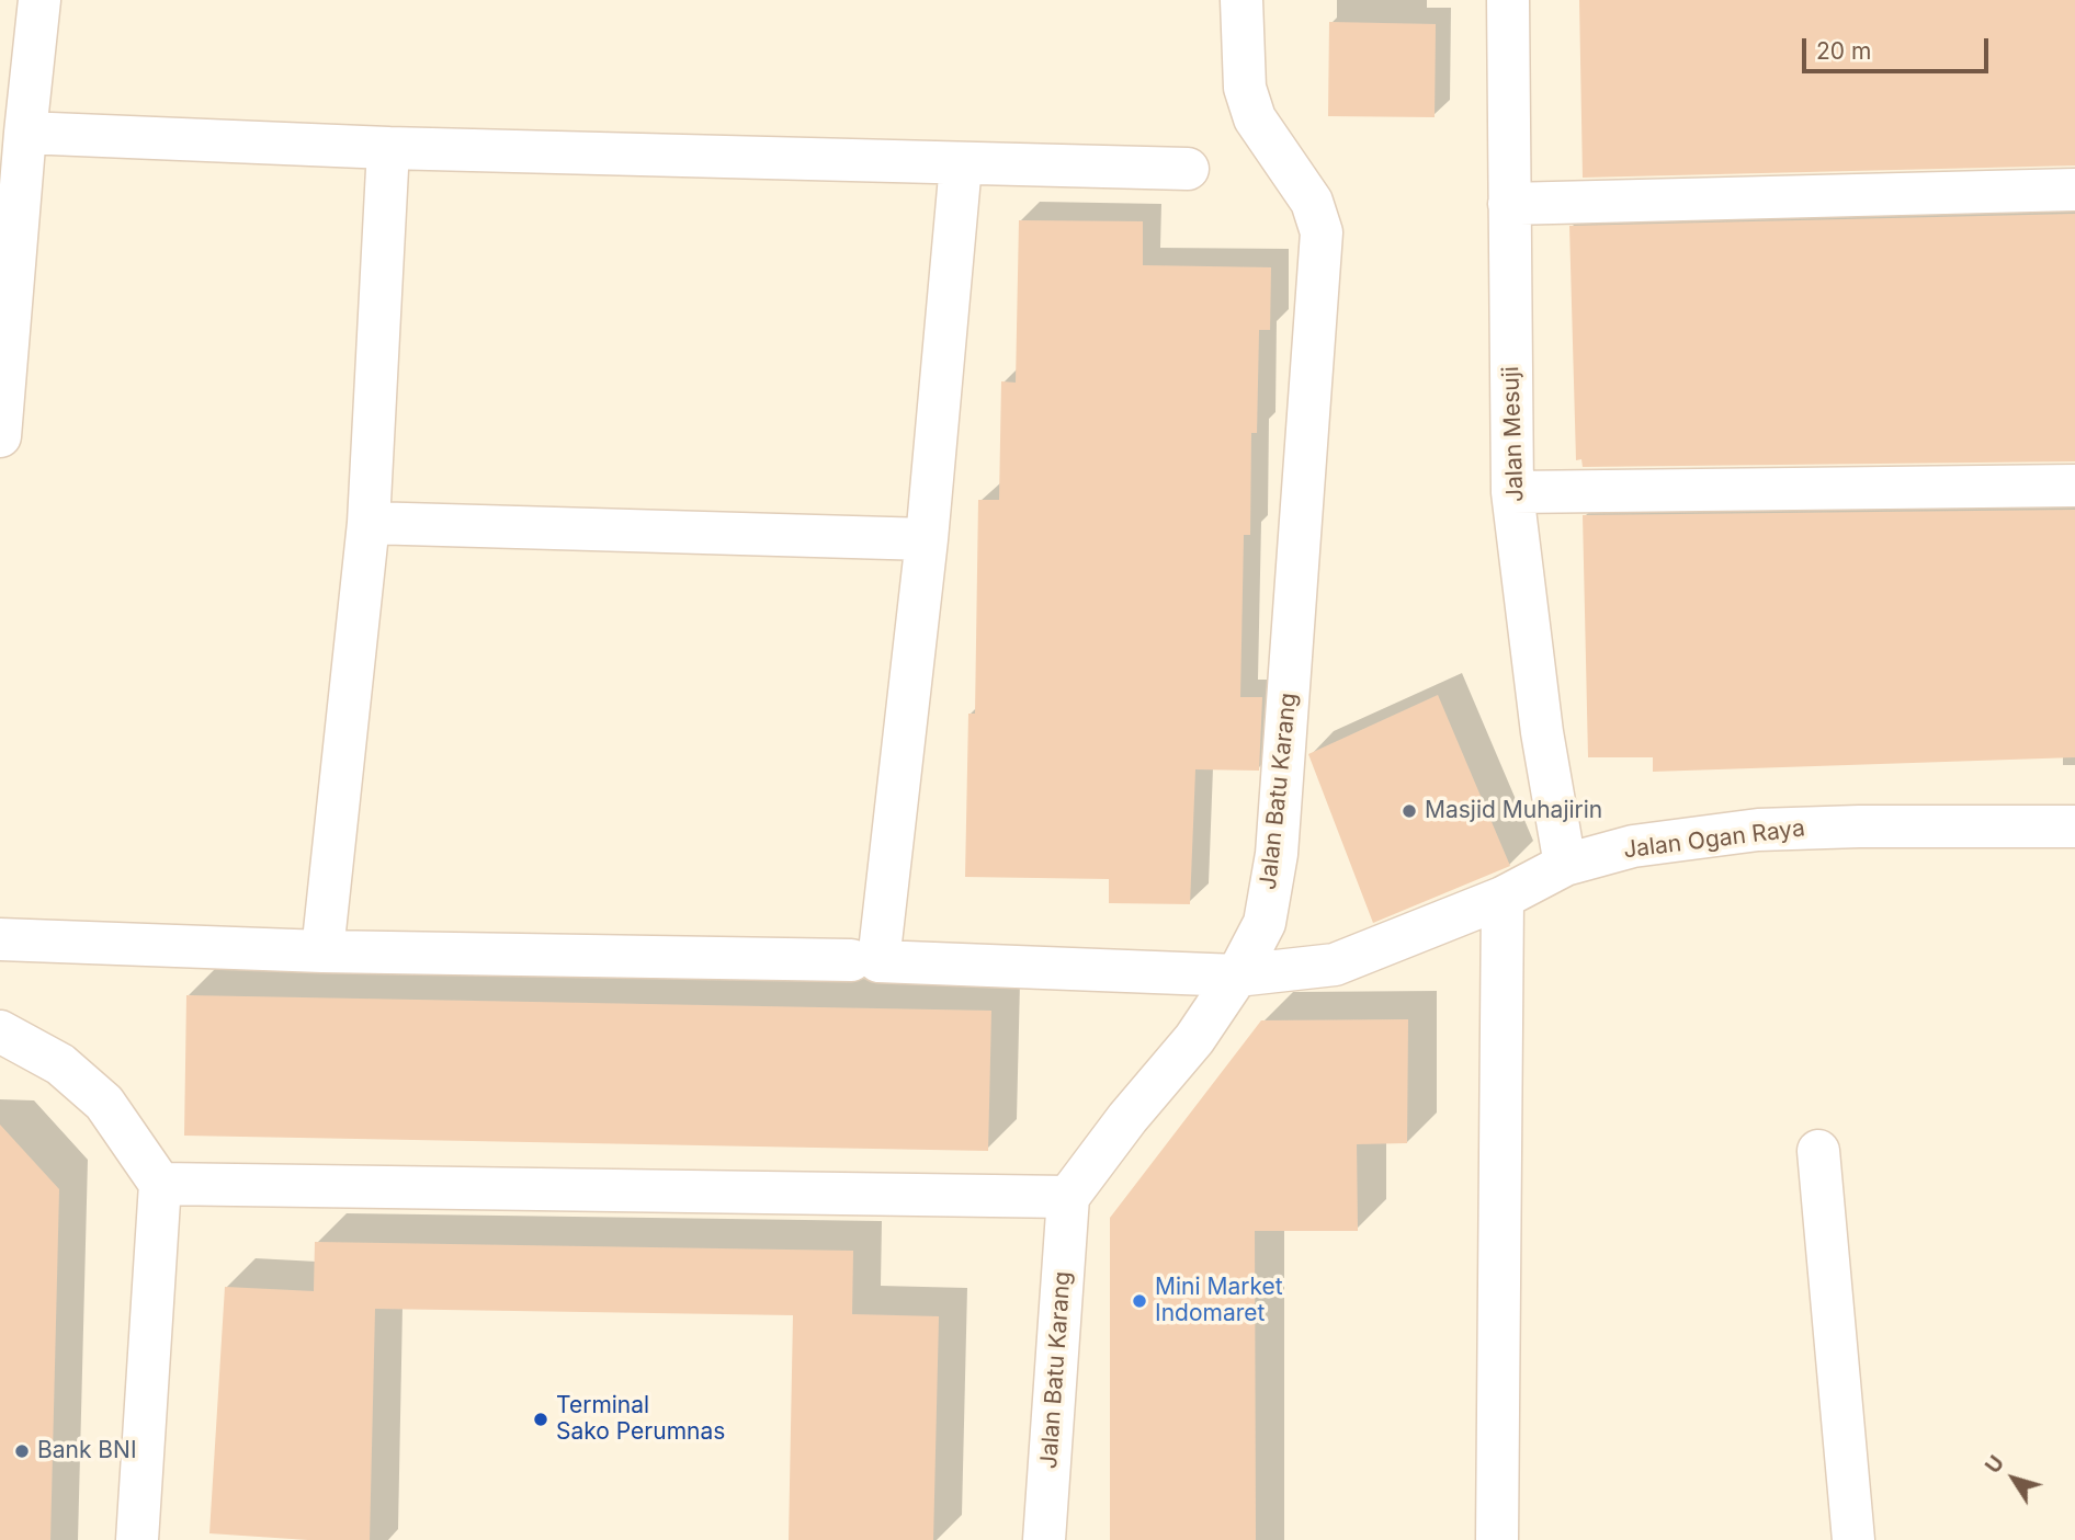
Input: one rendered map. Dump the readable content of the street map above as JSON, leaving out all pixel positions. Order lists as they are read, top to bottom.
{
  "streets": {
    "street": ["Jalan Mesuji", "Jalan Batu Karang", "Jalan Ogan Raya"]
  },
  "crossings": [
    ["Jalan Mesuji", "Jalan Ogan Raya"],
    ["Jalan Batu Karang", "Jalan Ogan Raya"]
  ],
  "places": [
    "Masjid Muhajirin",
    "Mini Market Indomaret",
    "Terminal Sako Perumnas",
    "Bank BNI"
  ],
  "scale_bar": "20 m",
  "north": "top left"
}
